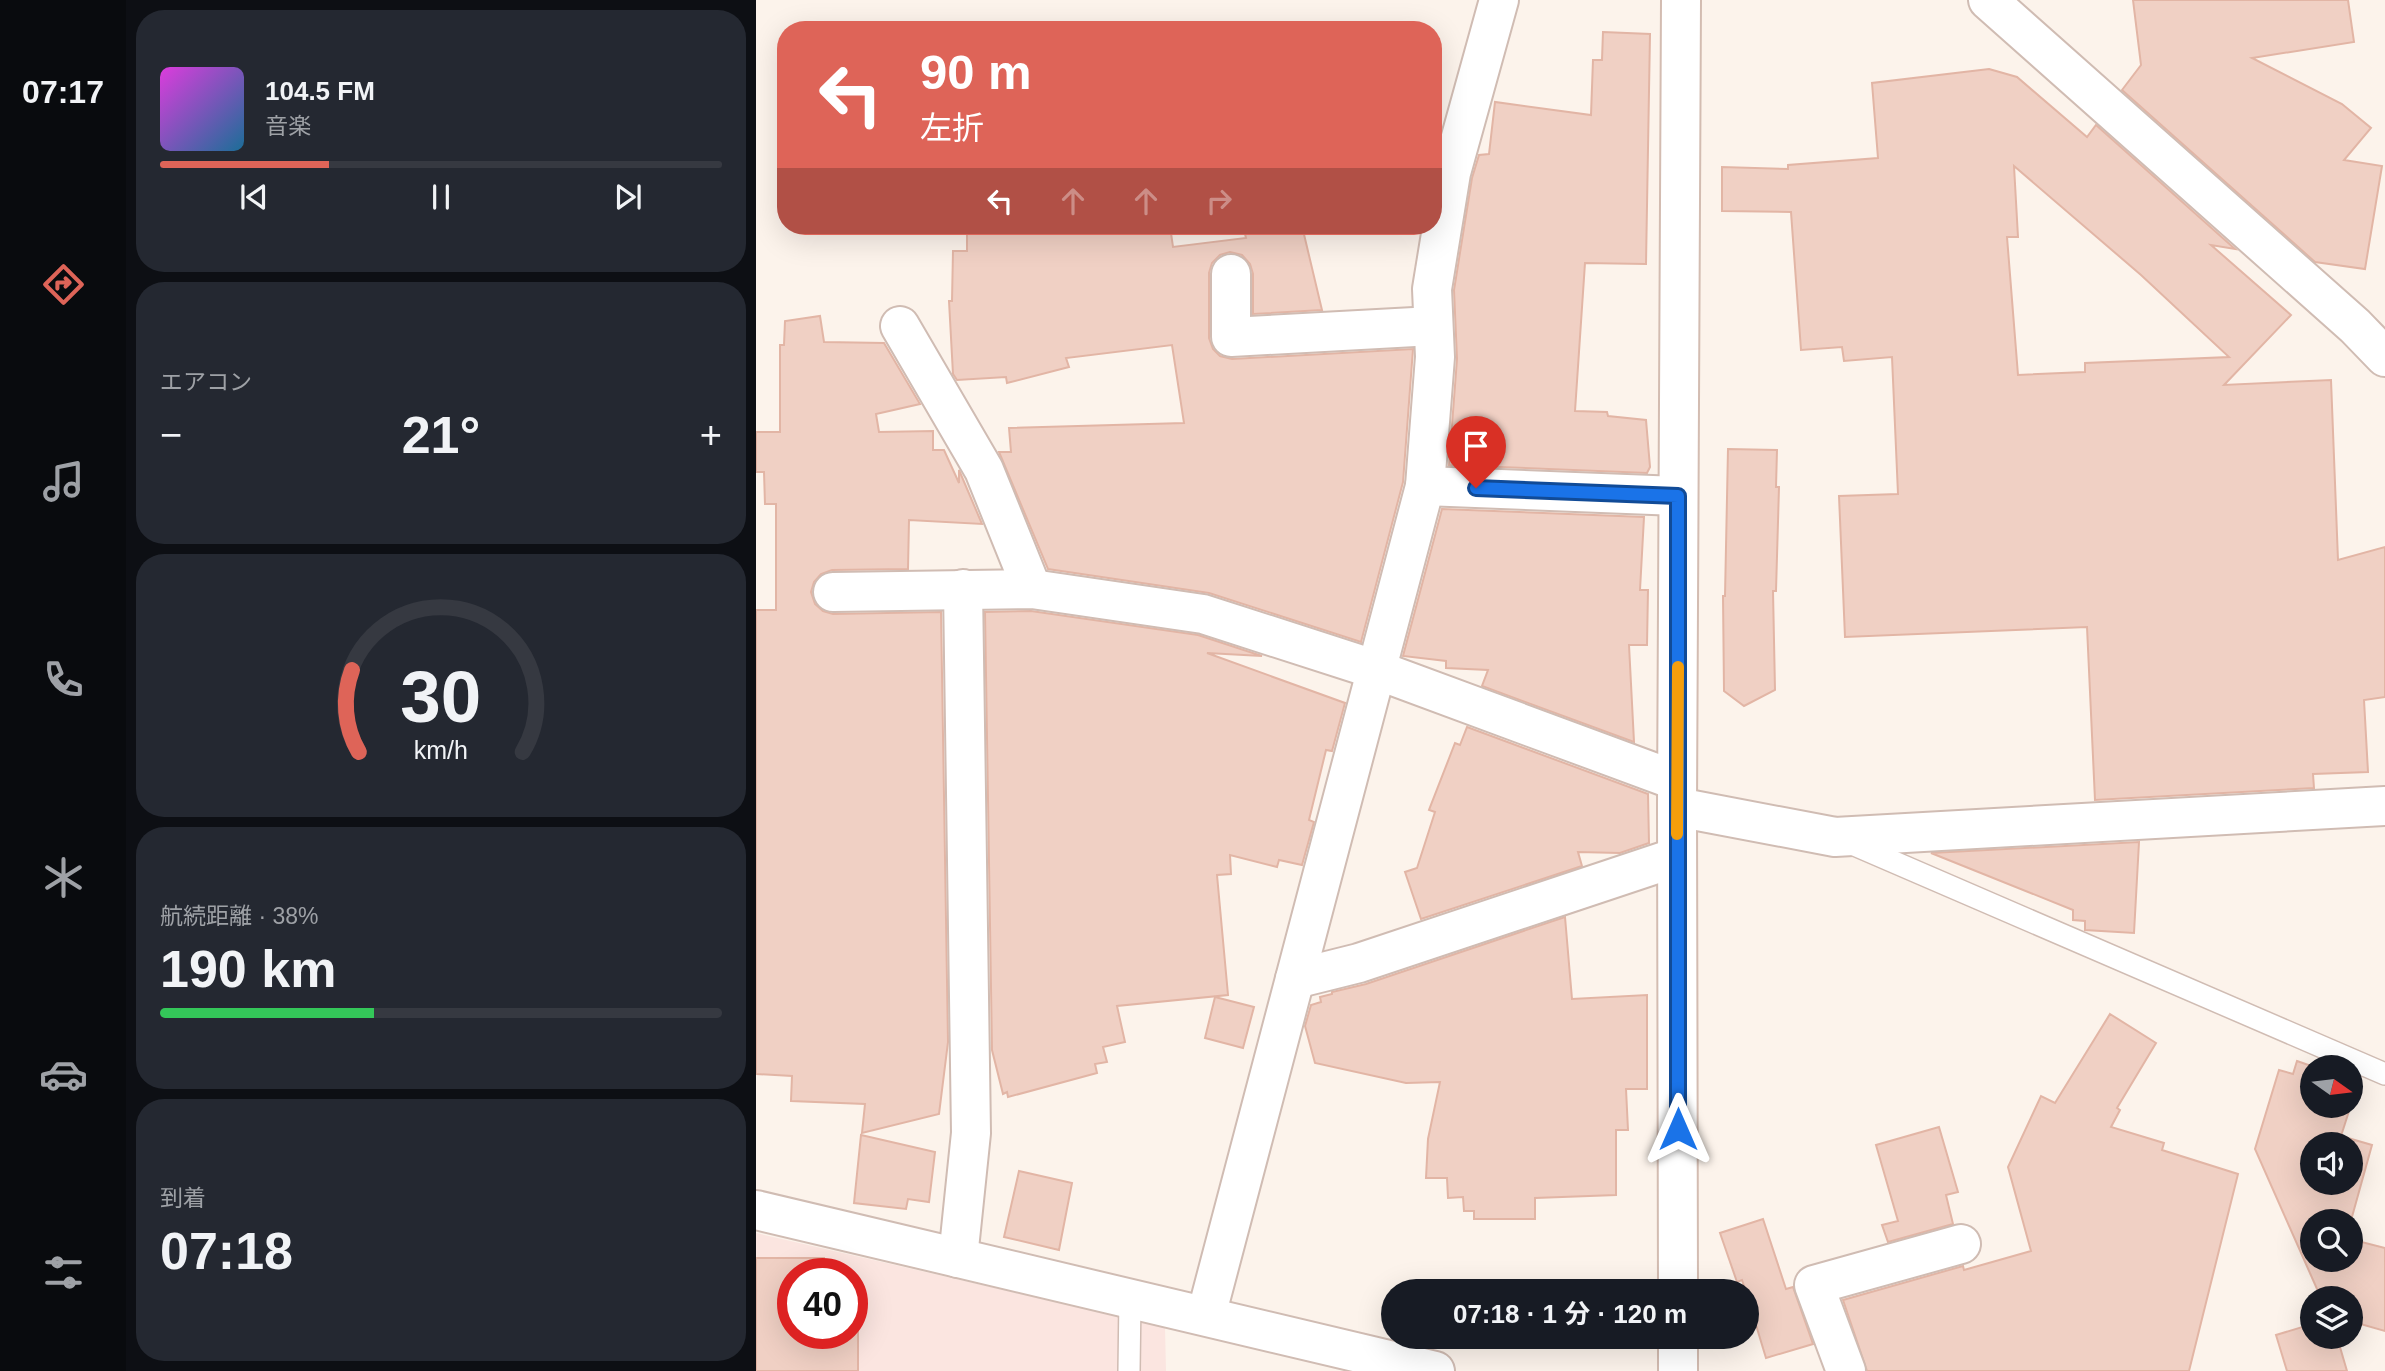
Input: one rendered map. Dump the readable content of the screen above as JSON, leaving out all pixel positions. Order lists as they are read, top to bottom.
{
  "north": "right",
  "page": {
    "tabs": "07:17",
    "turn": ["90 m", "左折"],
    "song": ["104.5 FM", "音楽"],
    "tile": [
      "エアコン",
      ["航続距離 · 38%", "190 km"],
      ["到着", "07:18"]
    ],
    "heat": ["−", "21°", "+"],
    "limit": "40",
    "trip": "07:18 · 1 分 · 120 m",
    "gauge": ["30", "km/h"]
  }
}
